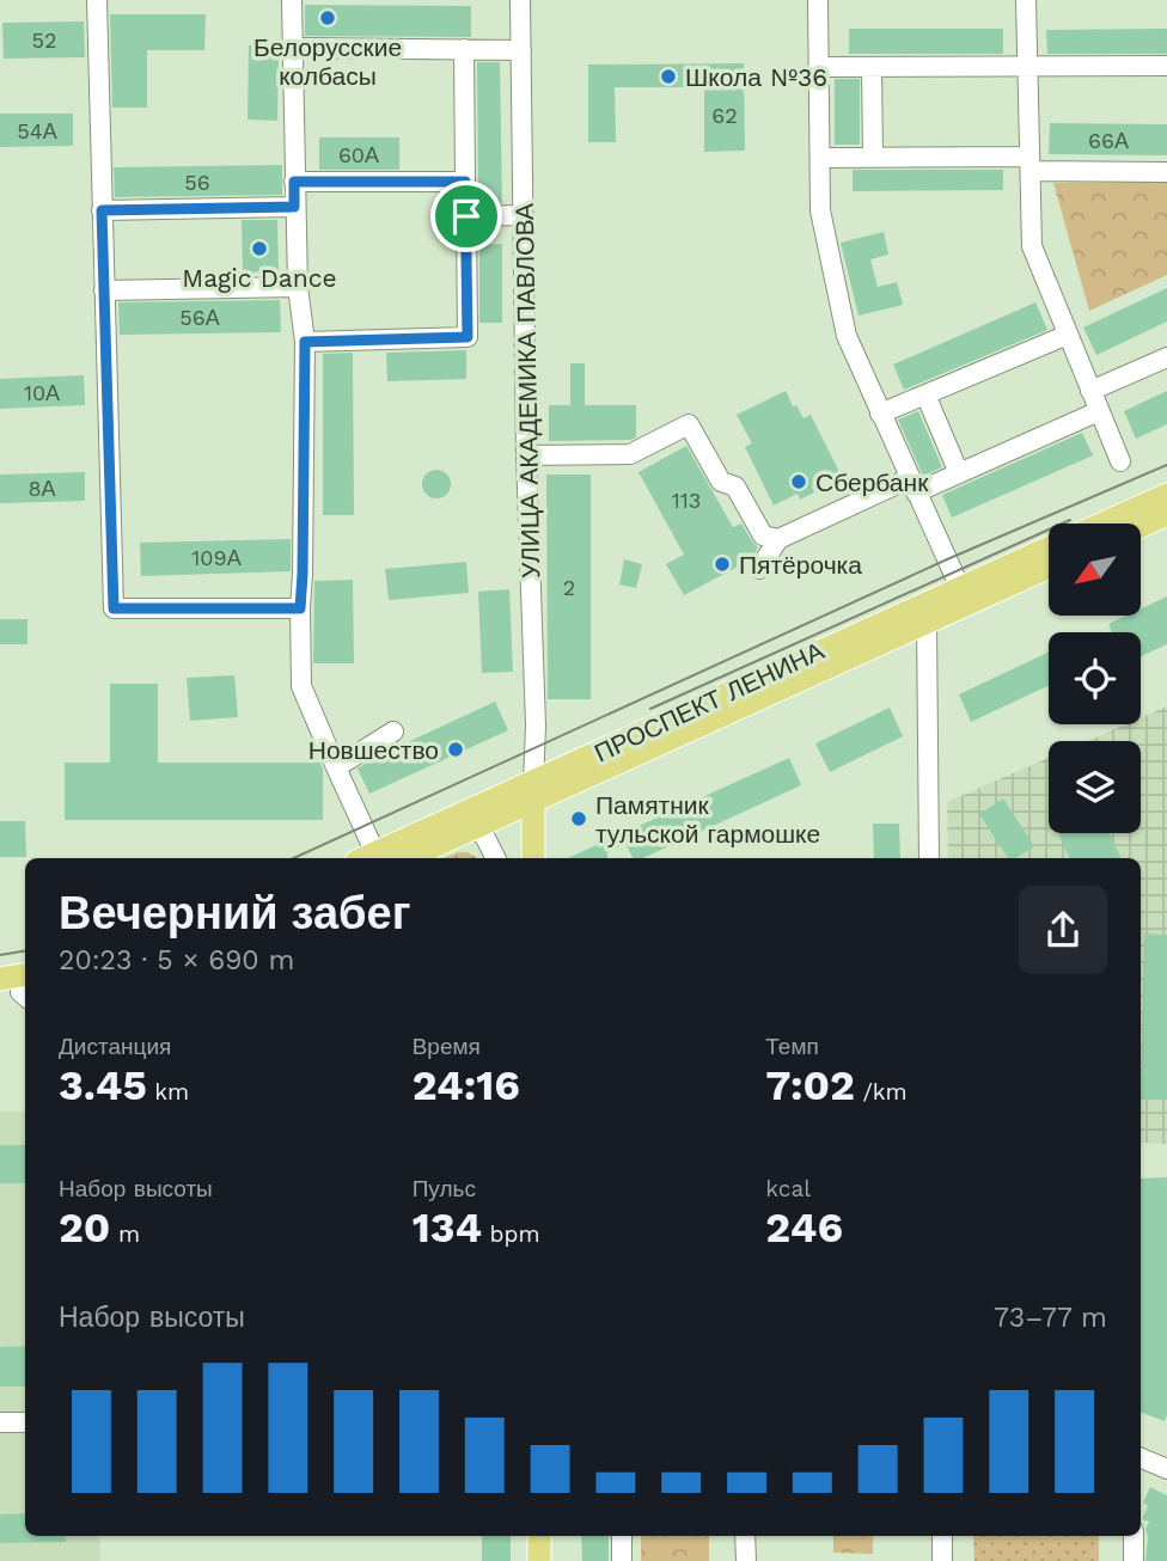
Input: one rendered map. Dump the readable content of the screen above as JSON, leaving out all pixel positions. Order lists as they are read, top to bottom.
{
  "streets": {
    "main road": ["ПРОСПЕКТ ЛЕНИНА"],
    "street": ["УЛИЦА АКАДЕМИКА ПАВЛОВА"]
  },
  "crossings": [
    ["УЛИЦА АКАДЕМИКА ПАВЛОВА", "ПРОСПЕКТ ЛЕНИНА"]
  ],
  "places": [
    "Белорусские колбасы",
    "Школа №36",
    "Magic Dance",
    "Сбербанк",
    "Пятёрочка",
    "Новшество",
    "Памятник тульской гармошке"
  ],
  "house_numbers": [
    "52",
    "62",
    "54А",
    "66А",
    "60А",
    "56",
    "56А",
    "10А",
    "8А",
    "113",
    "109А",
    "2"
  ],
  "north": "bottom left",
  "page": {
    "heading": ["Вечерний забег", "20:23 · 5 × 690 m"],
    "stats": [
      ["Дистанция", "3.45 km"],
      ["Время", "24:16"],
      ["Темп", "7:02 /km"],
      ["Набор высоты", "20 m"],
      ["Пульс", "134 bpm"],
      ["kcal", "246"]
    ],
    "chart": ["Набор высоты", "73–77 m"]
  }
}
